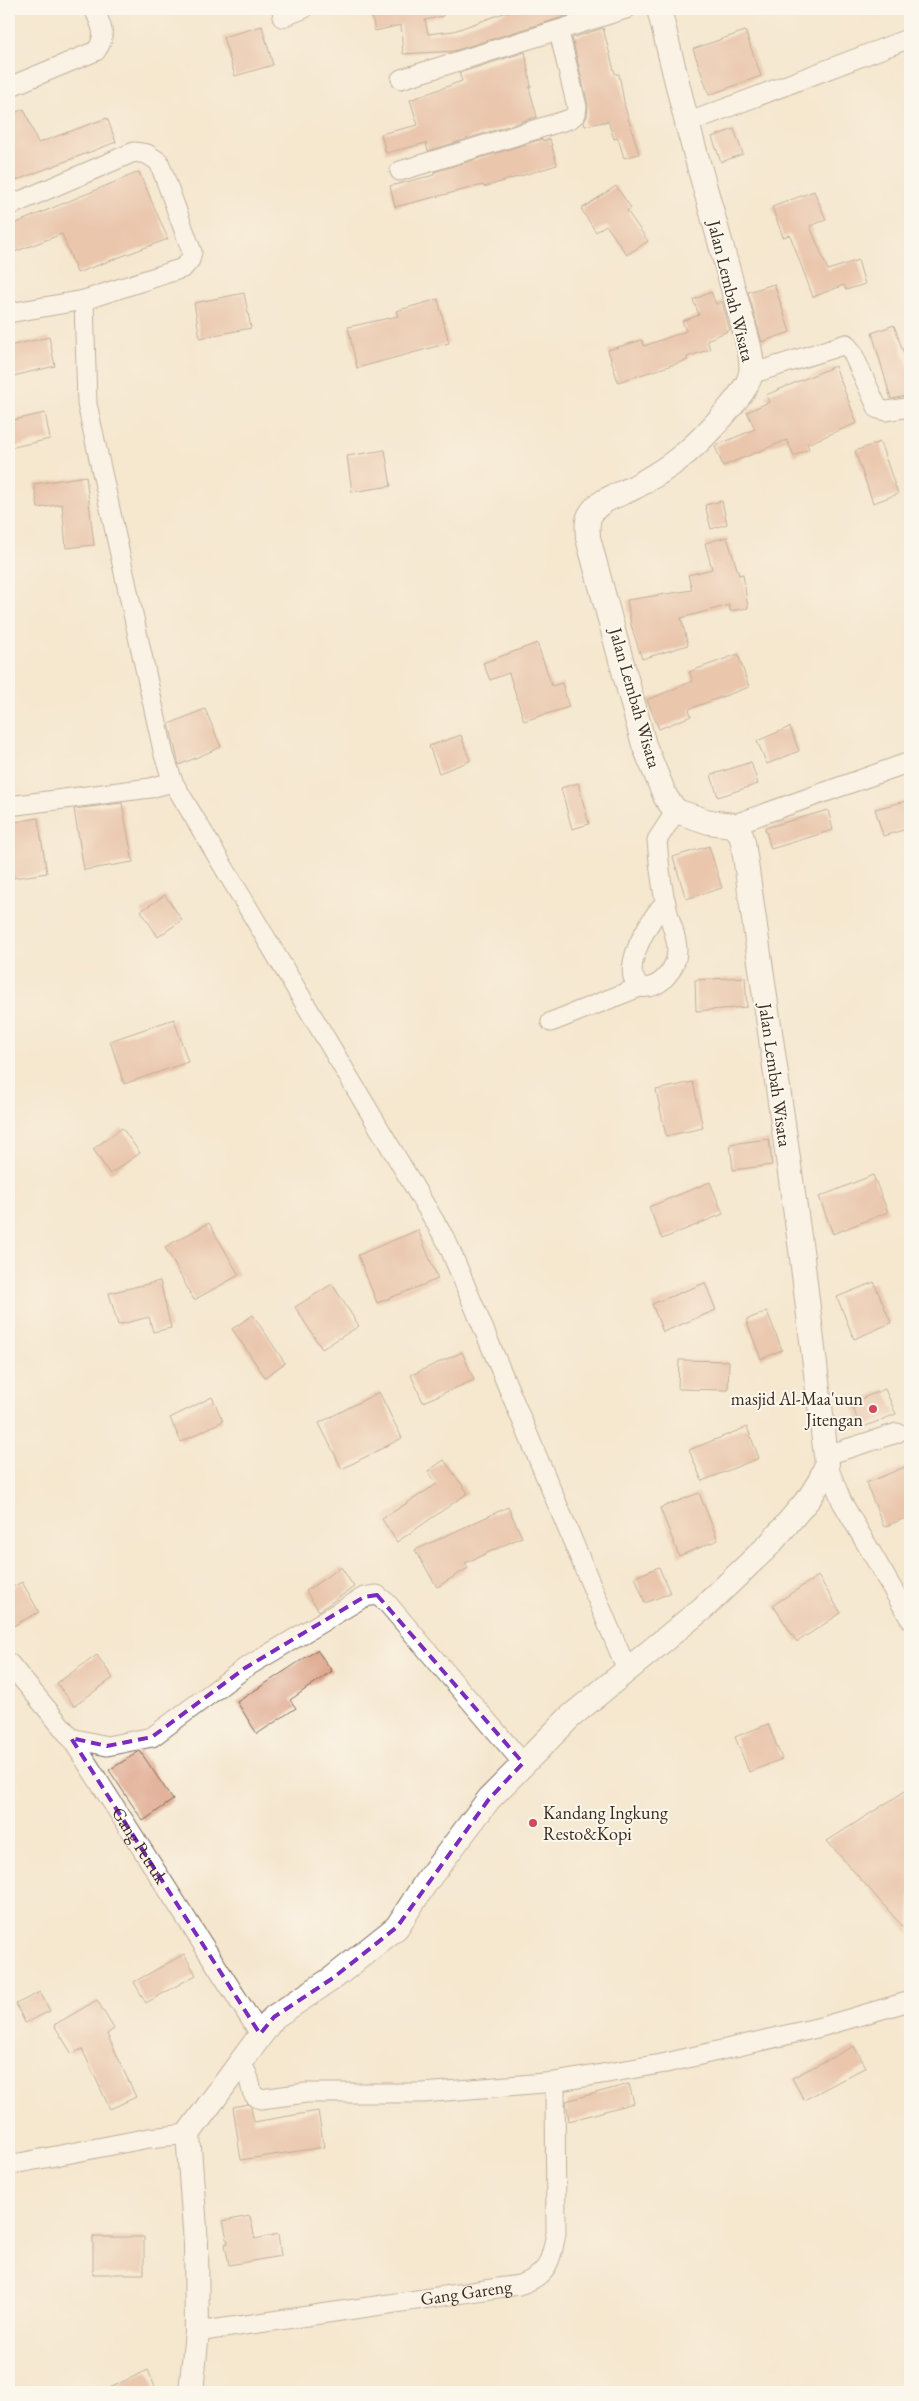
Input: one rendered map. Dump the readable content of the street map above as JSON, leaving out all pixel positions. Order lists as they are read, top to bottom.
{
  "streets": {
    "street": ["Jalan Lembah Wisata", "Gang Petruk", "Gang Gareng"]
  },
  "places": ["masjid Al-Maa'uun Jitengan", "Kandang Ingkung Resto&Kopi"]
}
